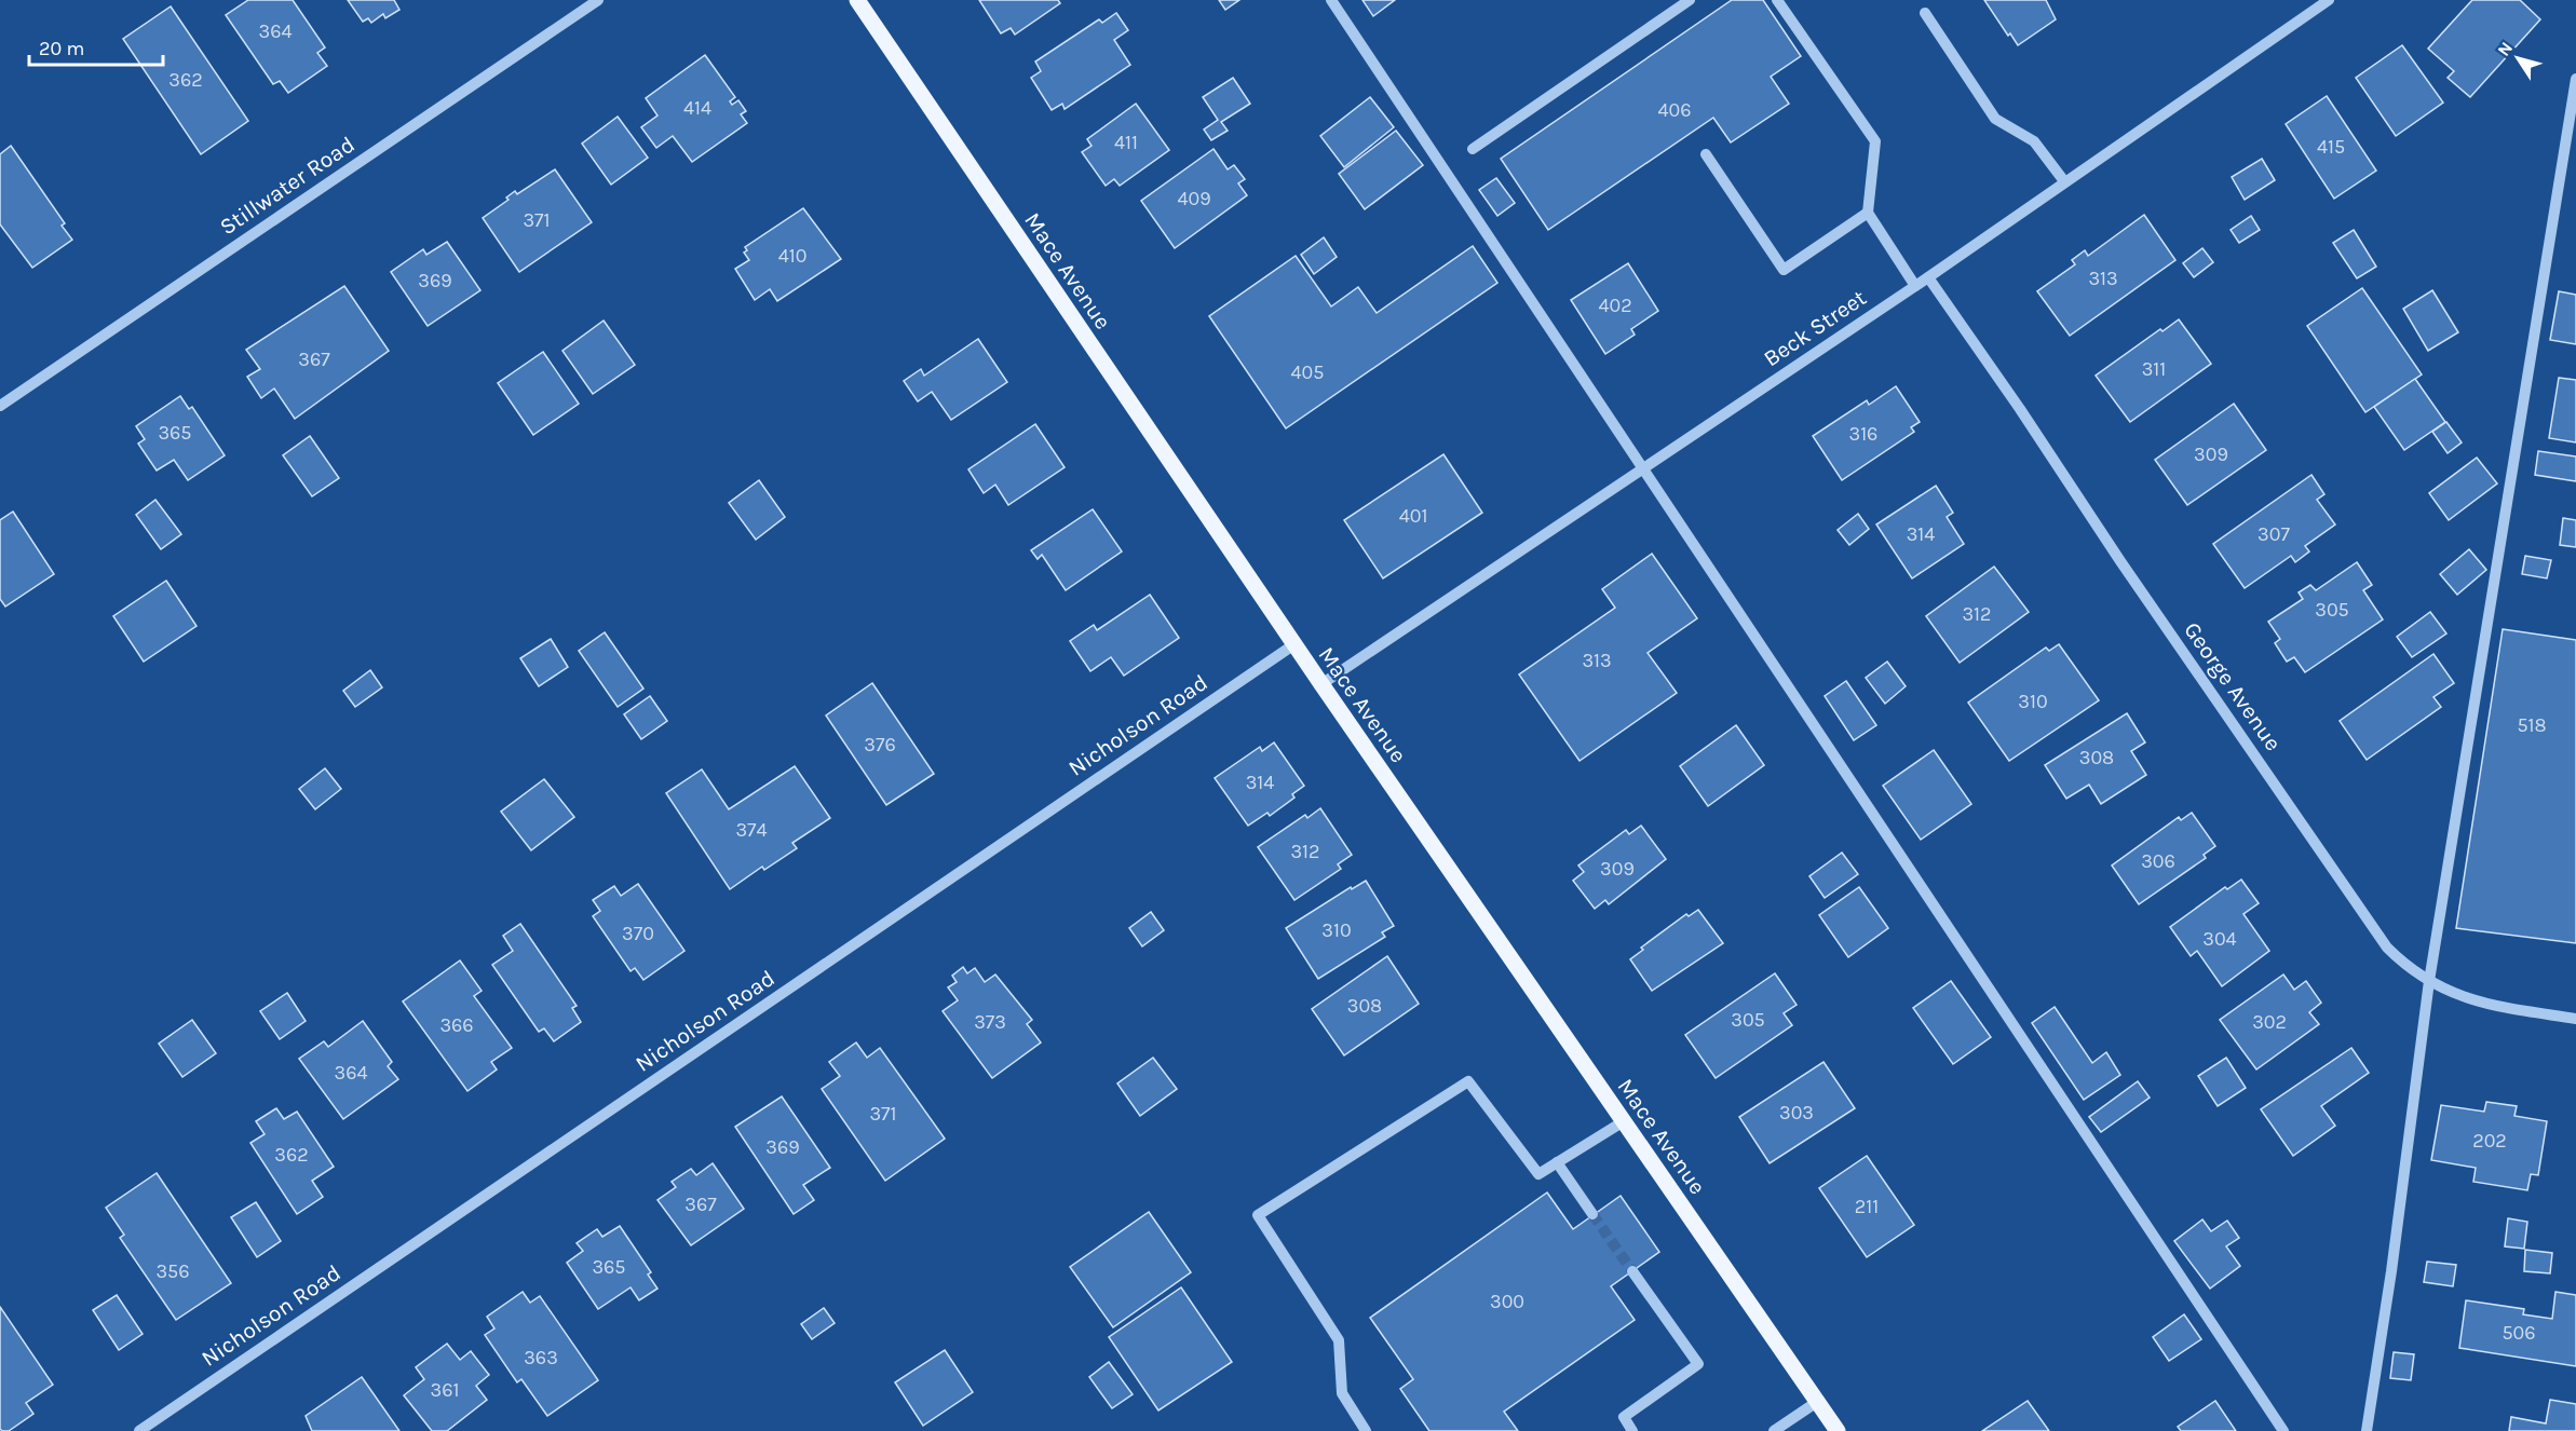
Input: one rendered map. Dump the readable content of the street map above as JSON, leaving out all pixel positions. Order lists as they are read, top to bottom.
{
  "streets": {
    "main road": ["Mace Avenue"],
    "street": [
      "Stillwater Road",
      "Beck Street",
      "George Avenue",
      "Nicholson Road"
    ]
  },
  "crossings": [
    ["Mace Avenue", "Beck Street"],
    ["Mace Avenue", "Nicholson Road"],
    ["Beck Street", "George Avenue"]
  ],
  "house_numbers": [
    "364",
    "362",
    "414",
    "406",
    "411",
    "415",
    "409",
    "371",
    "410",
    "313",
    "369",
    "402",
    "367",
    "311",
    "405",
    "365",
    "316",
    "309",
    "401",
    "314",
    "307",
    "305",
    "312",
    "313",
    "310",
    "518",
    "376",
    "308",
    "314",
    "374",
    "312",
    "306",
    "309",
    "310",
    "370",
    "304",
    "308",
    "305",
    "373",
    "302",
    "366",
    "364",
    "303",
    "371",
    "202",
    "369",
    "362",
    "367",
    "211",
    "365",
    "356",
    "300",
    "506",
    "363",
    "361"
  ],
  "scale_bar": "20 m",
  "north": "top left"
}
